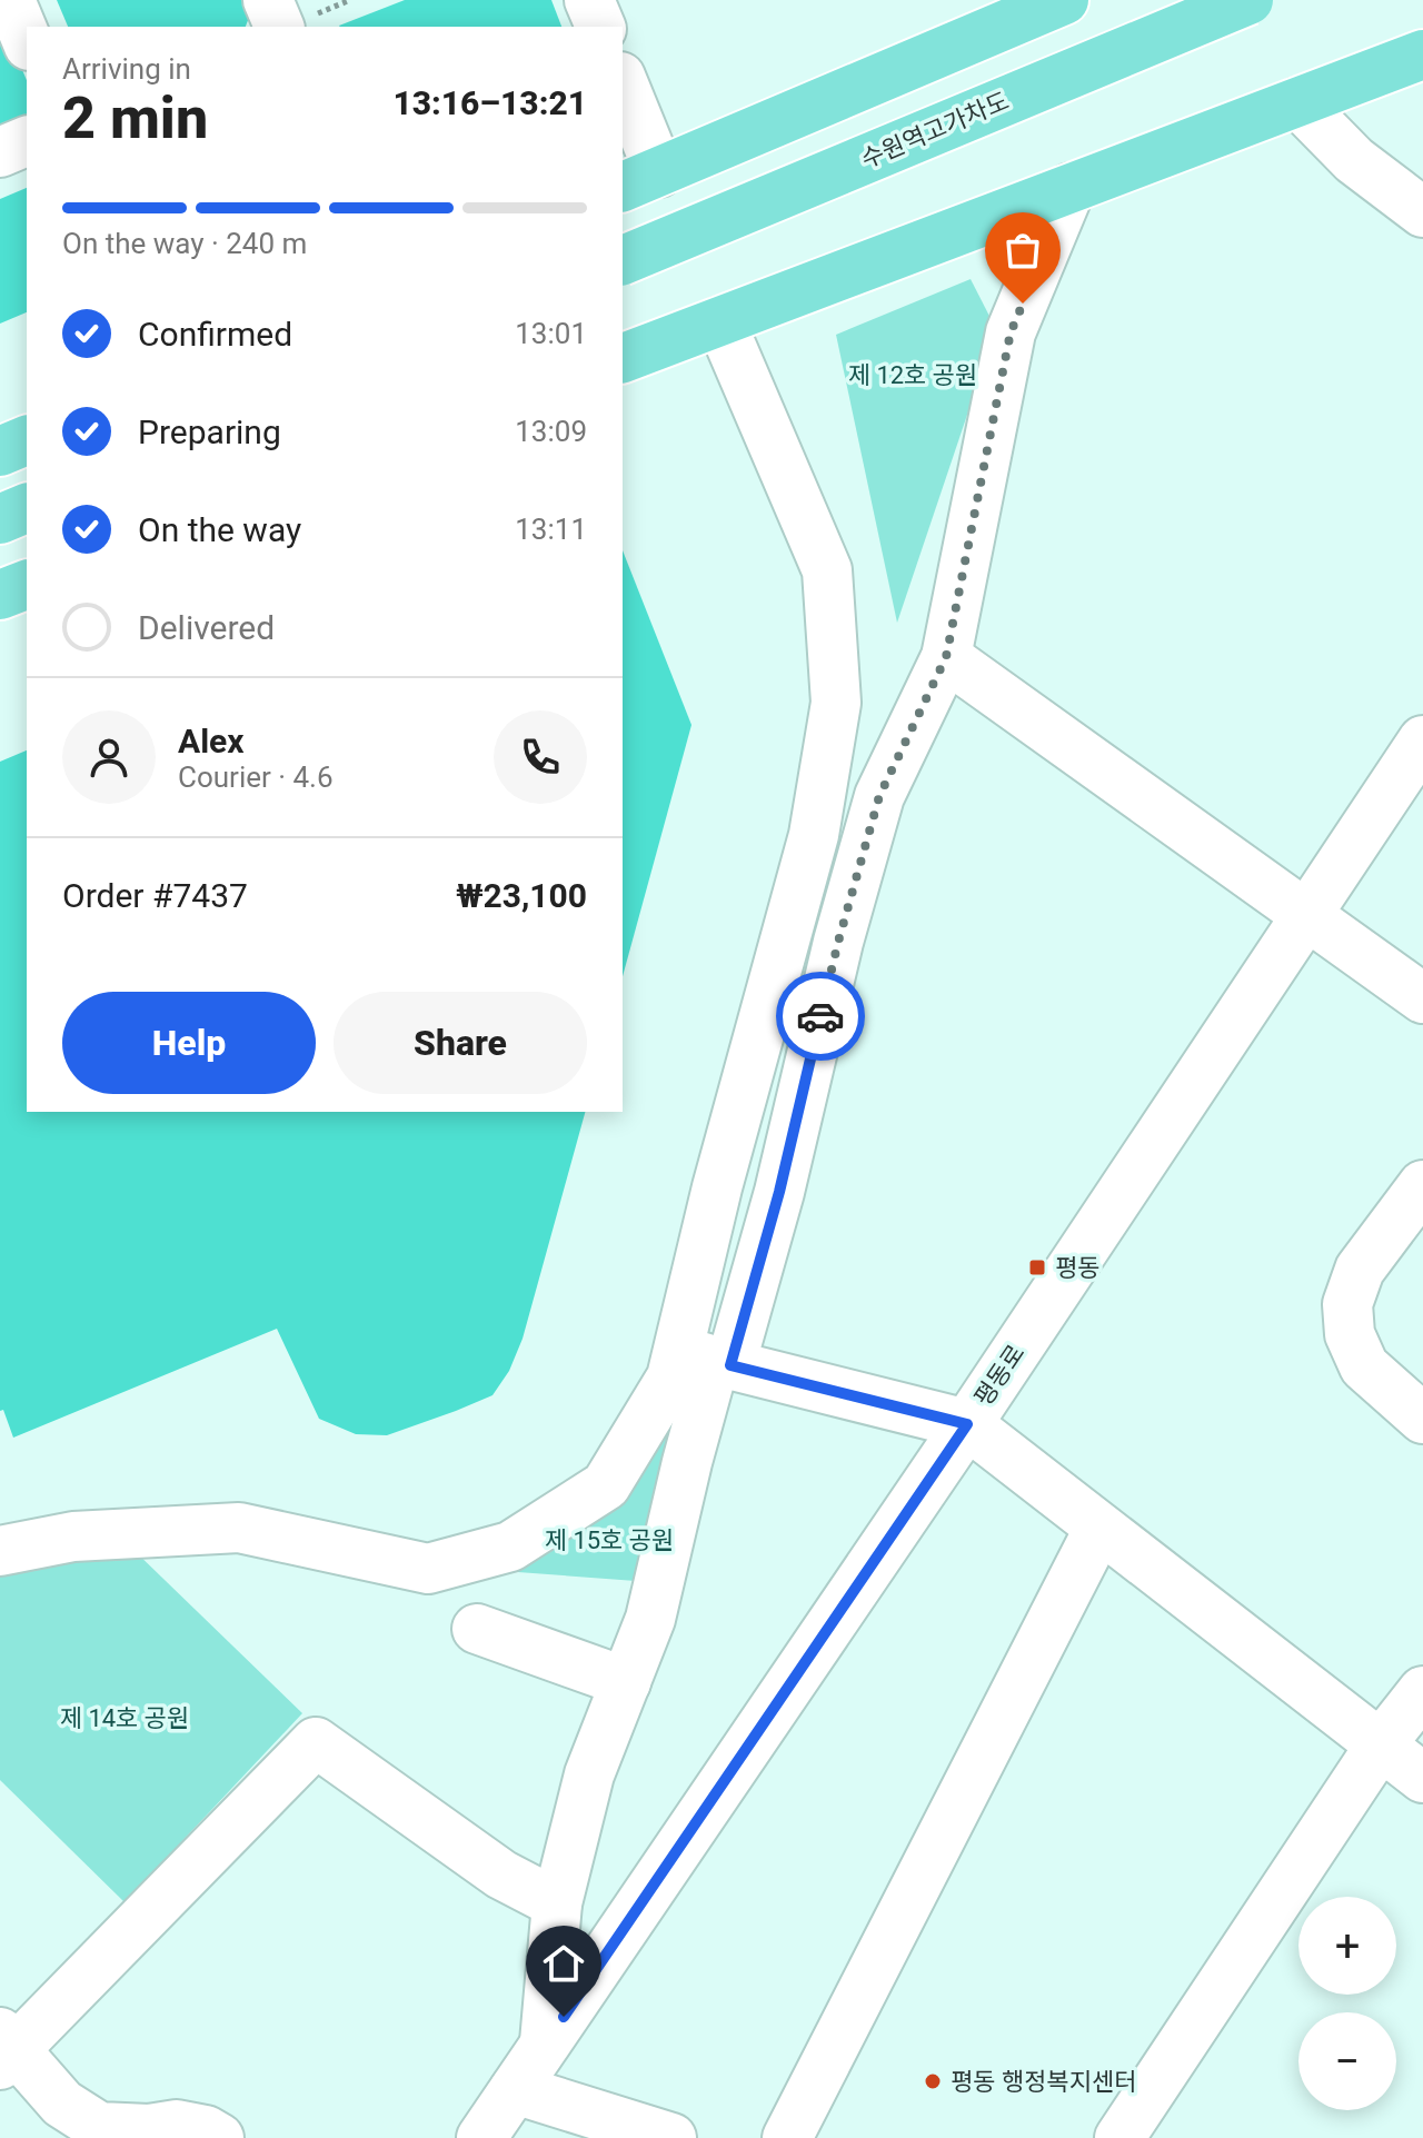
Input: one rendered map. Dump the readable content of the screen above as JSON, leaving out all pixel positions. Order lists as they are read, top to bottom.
{
  "streets": {
    "main road": ["수원역고가차도"],
    "street": ["평동로"]
  },
  "parks": ["제 12호 공원", "제 15호 공원", "제 14호 공원"],
  "places": {
    "transit": ["평동"],
    "other": ["평동 행정복지센터"]
  },
  "page": {
    "heading": ["2 min", "Arriving in", "13:16–13:21"],
    "panel": [
      "Alex",
      "Courier · 4.6",
      "Order #7437",
      "₩23,100"
    ],
    "bar": "On the way · 240 m",
    "list": [
      ["Confirmed", "13:01"],
      ["Preparing", "13:09"],
      ["On the way", "13:11"],
      "Delivered"
    ],
    "buttons": ["Help", "Share"],
    "map_buttons": ["+", "−"]
  }
}
